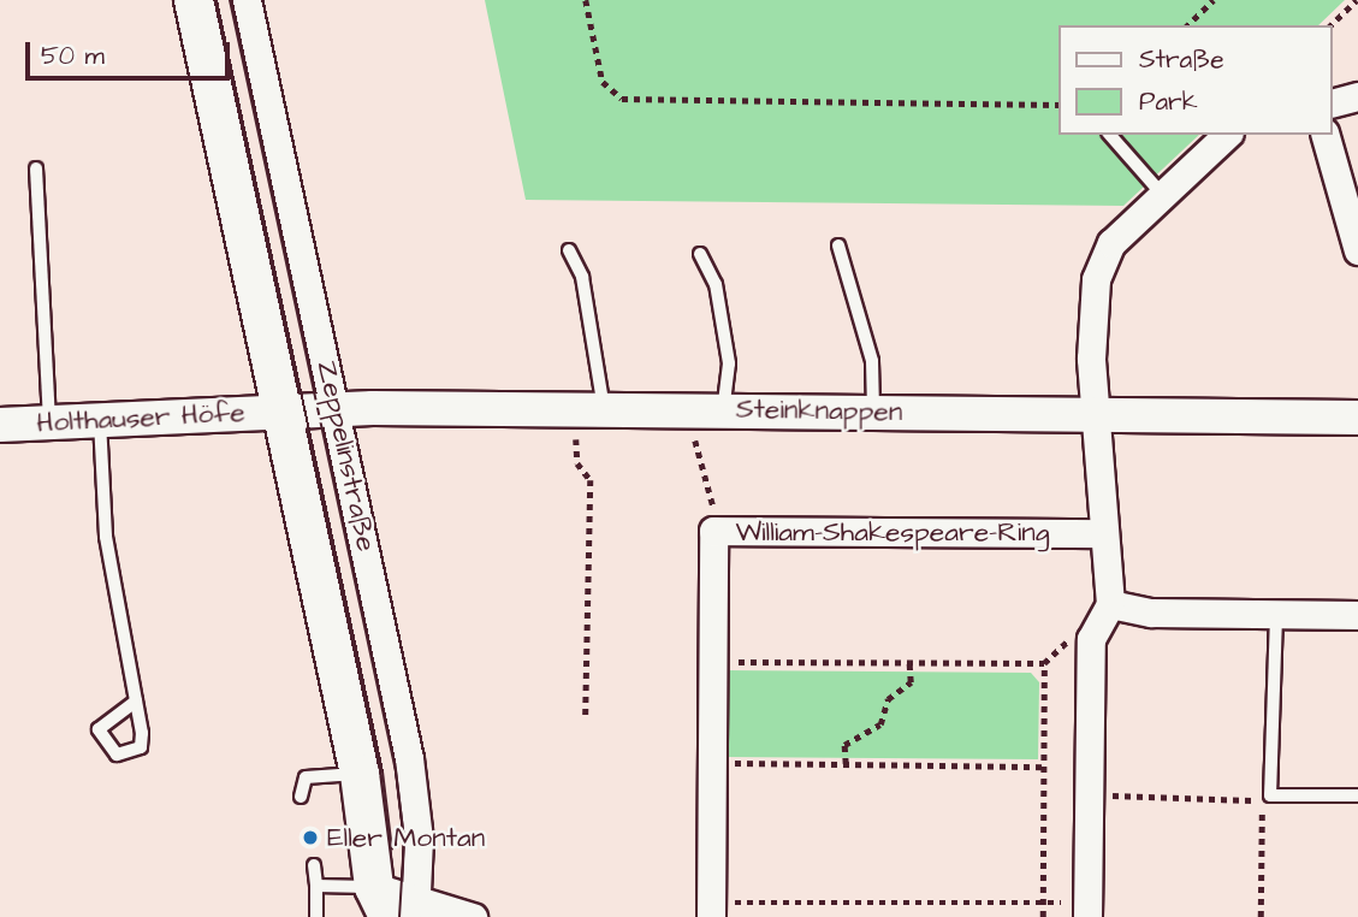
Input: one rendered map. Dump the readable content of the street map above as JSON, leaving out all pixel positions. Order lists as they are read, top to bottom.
{
  "streets": {
    "main road": ["Zeppelinstraße"],
    "street": ["Steinknappen", "Holthauser Höfe", "William-Shakespeare-Ring"]
  },
  "crossings": [
    ["Steinknappen", "Holthauser Höfe"],
    ["Steinknappen", "Zeppelinstraße"],
    ["Holthauser Höfe", "Zeppelinstraße"]
  ],
  "places": ["Eller Montan"],
  "legend": ["Straße", "Park"],
  "scale_bar": "50 m"
}
